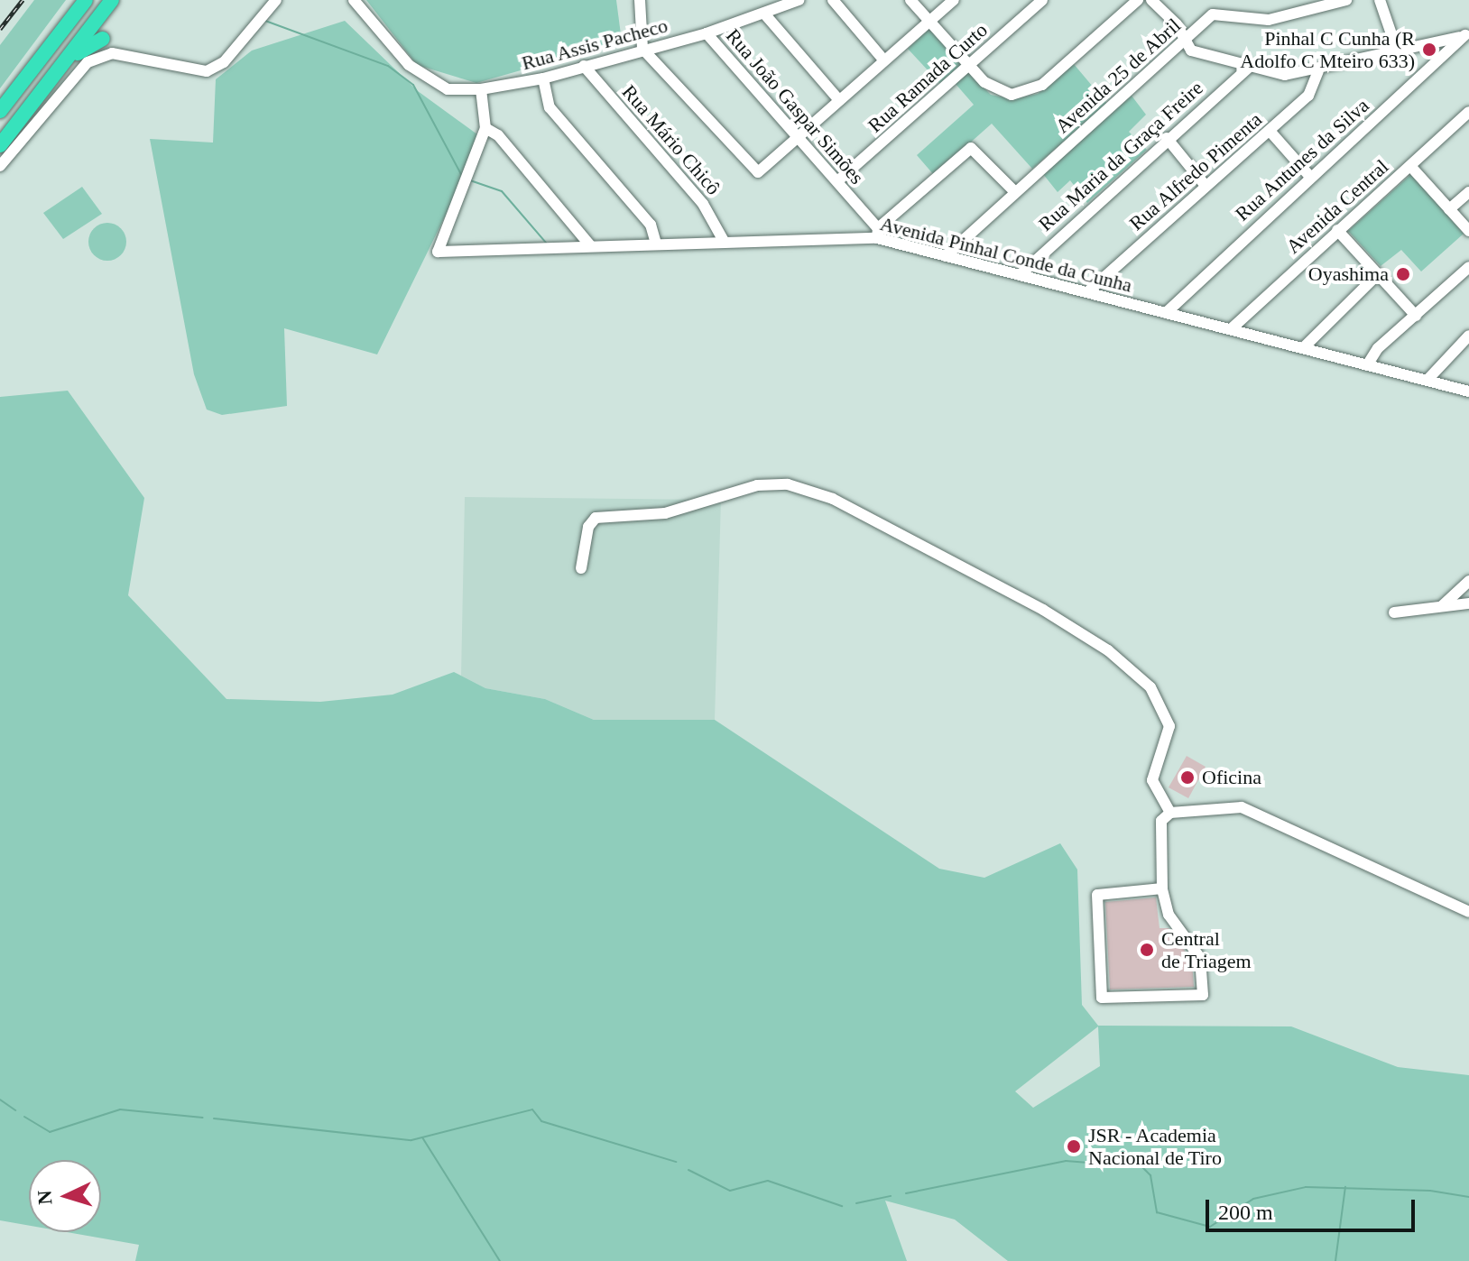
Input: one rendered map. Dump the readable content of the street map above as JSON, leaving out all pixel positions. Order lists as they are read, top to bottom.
{
  "streets": {
    "street": [
      "Rua Assis Pacheco",
      "Avenida 25 de Abril",
      "Rua Ramada Curto",
      "Rua João Gaspar Simões",
      "Rua Mário Chicô",
      "Rua Maria da Graça Freire",
      "Rua Antunes da Silva",
      "Rua Alfredo Pimenta",
      "Avenida Central",
      "Avenida Pinhal Conde da Cunha"
    ]
  },
  "crossings": [
    ["Rua Assis Pacheco", "Rua João Gaspar Simões"],
    ["Rua Assis Pacheco", "Rua Mário Chicô"],
    ["Avenida 25 de Abril", "Avenida Pinhal Conde da Cunha"],
    ["Rua Ramada Curto", "Rua João Gaspar Simões"],
    ["Rua João Gaspar Simões", "Avenida Pinhal Conde da Cunha"],
    ["Rua Mário Chicô", "Avenida Pinhal Conde da Cunha"],
    ["Rua Maria da Graça Freire", "Avenida Pinhal Conde da Cunha"],
    ["Rua Antunes da Silva", "Avenida Pinhal Conde da Cunha"],
    ["Rua Alfredo Pimenta", "Avenida Pinhal Conde da Cunha"],
    ["Avenida Central", "Avenida Pinhal Conde da Cunha"]
  ],
  "places": [
    "Pinhal C Cunha (R Adolfo C Mteiro 633)",
    "Oyashima",
    "Oficina",
    "Central de Triagem",
    "JSR - Academia Nacional de Tiro"
  ],
  "scale_bar": "200 m",
  "north": "left"
}
